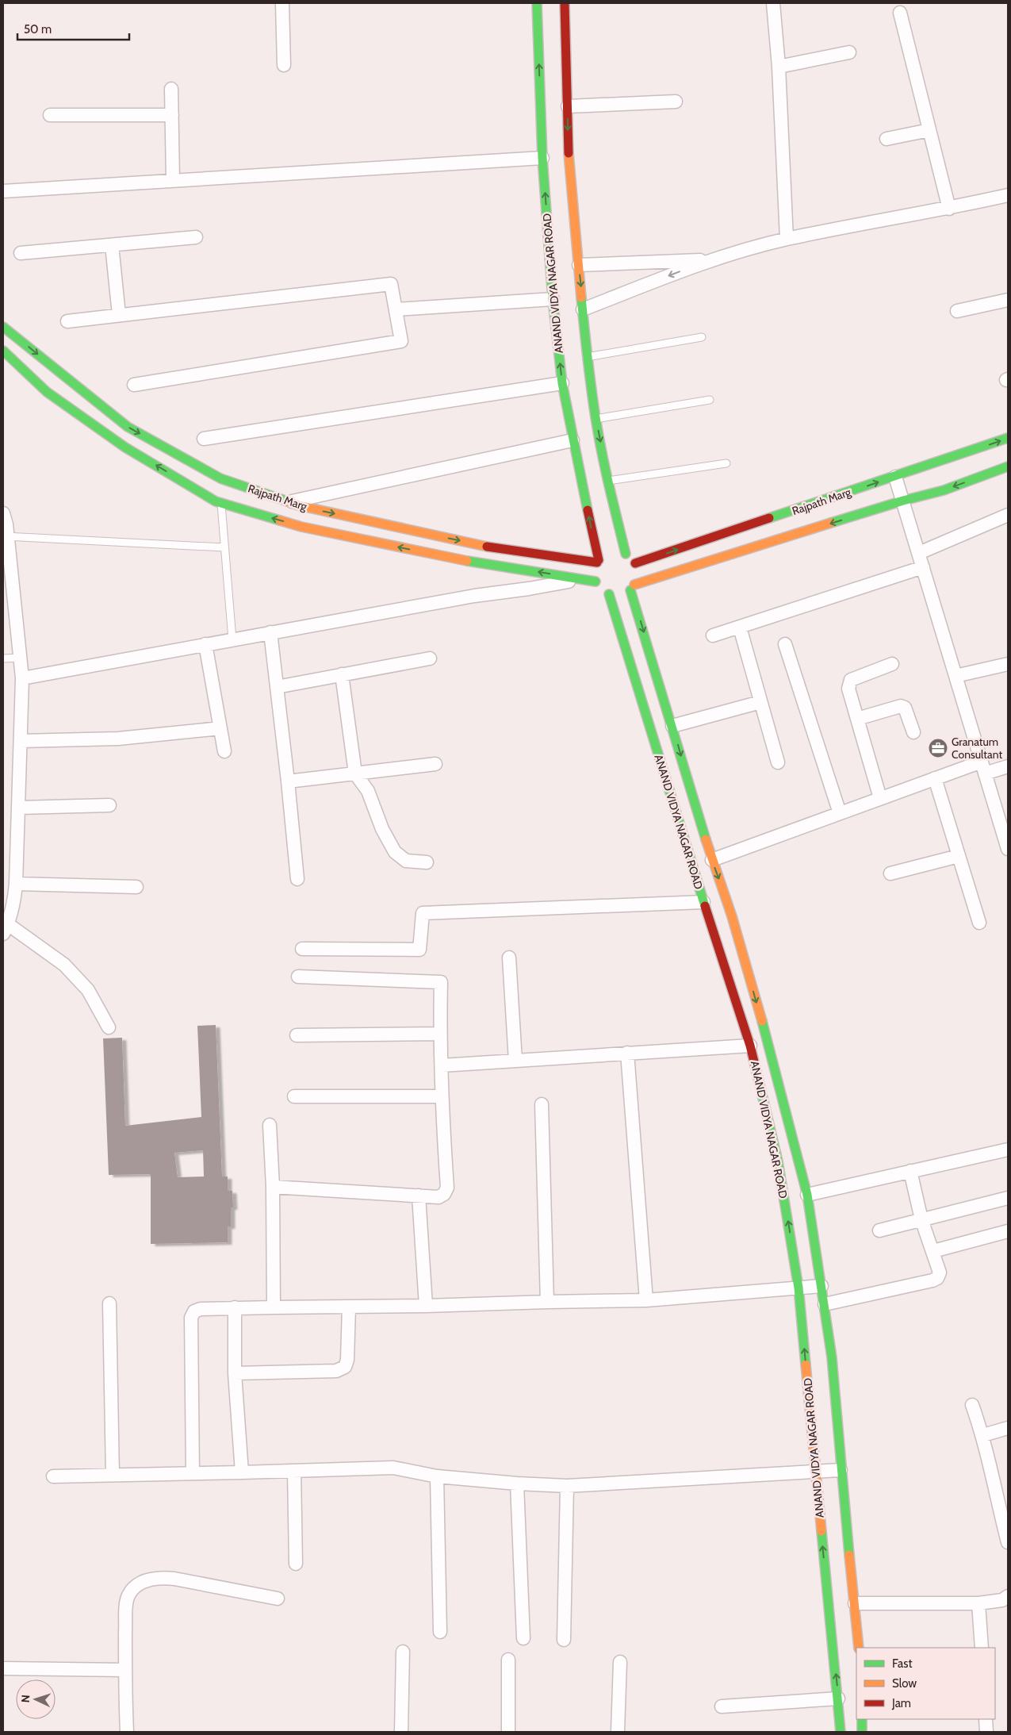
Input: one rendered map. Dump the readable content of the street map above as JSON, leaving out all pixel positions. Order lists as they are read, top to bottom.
{
  "streets": {
    "main road": ["ANAND VIDYA NAGAR ROAD", "Rajpath Marg"]
  },
  "crossings": [
    ["ANAND VIDYA NAGAR ROAD", "Rajpath Marg"]
  ],
  "places": {
    "office": ["Granatum Consultant"]
  },
  "legend": ["Fast", "Slow", "Jam"],
  "scale_bar": "50 m",
  "north": "left"
}
